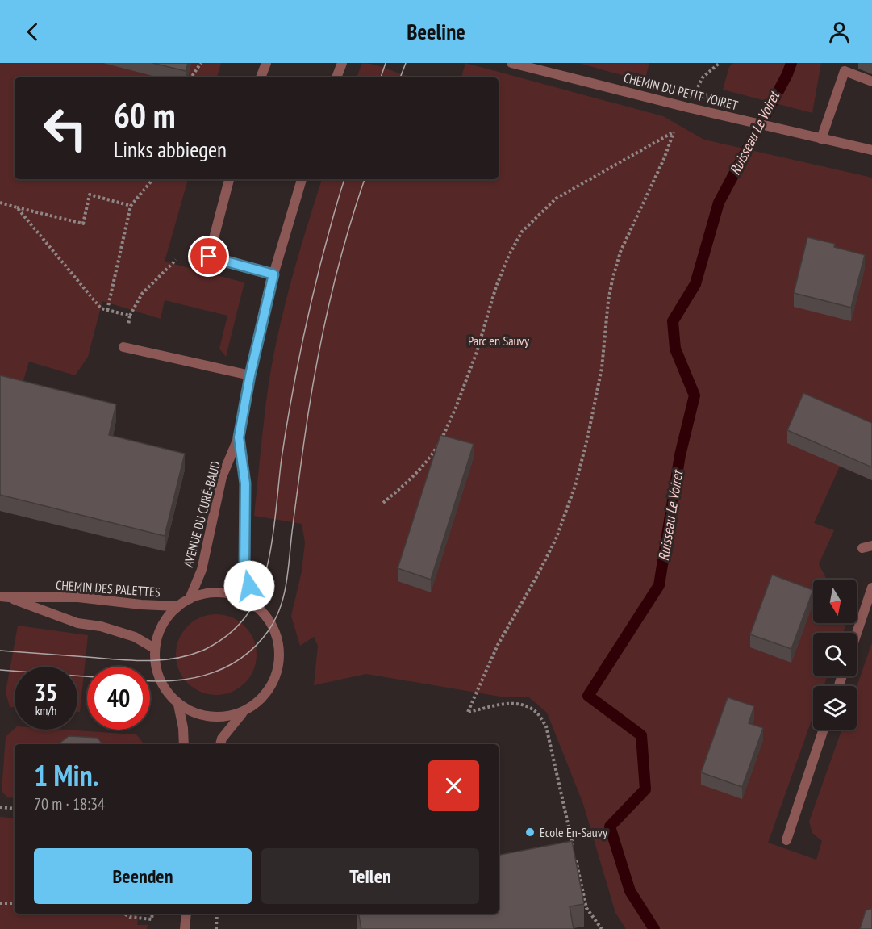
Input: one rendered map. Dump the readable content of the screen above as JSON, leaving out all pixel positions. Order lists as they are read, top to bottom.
{
  "streets": {
    "street": ["CHEMIN DU PETIT-VOIRET", "AVENUE DU CURÉ-BAUD", "CHEMIN DES PALETTES"]
  },
  "crossings": [
    ["AVENUE DU CURÉ-BAUD", "CHEMIN DES PALETTES"]
  ],
  "water": ["Ruisseau Le Voiret"],
  "parks": ["Parc en Sauvy"],
  "places": ["Ecole En-Sauvy"],
  "north": "bottom",
  "page": {
    "header": "Beeline",
    "turn": ["60 m", "Links abbiegen"],
    "speed": "35 km/h",
    "limit": "40",
    "heading": ["1 Min.", "70 m · 18:34"],
    "buttons": ["Beenden", "Teilen"]
  }
}
